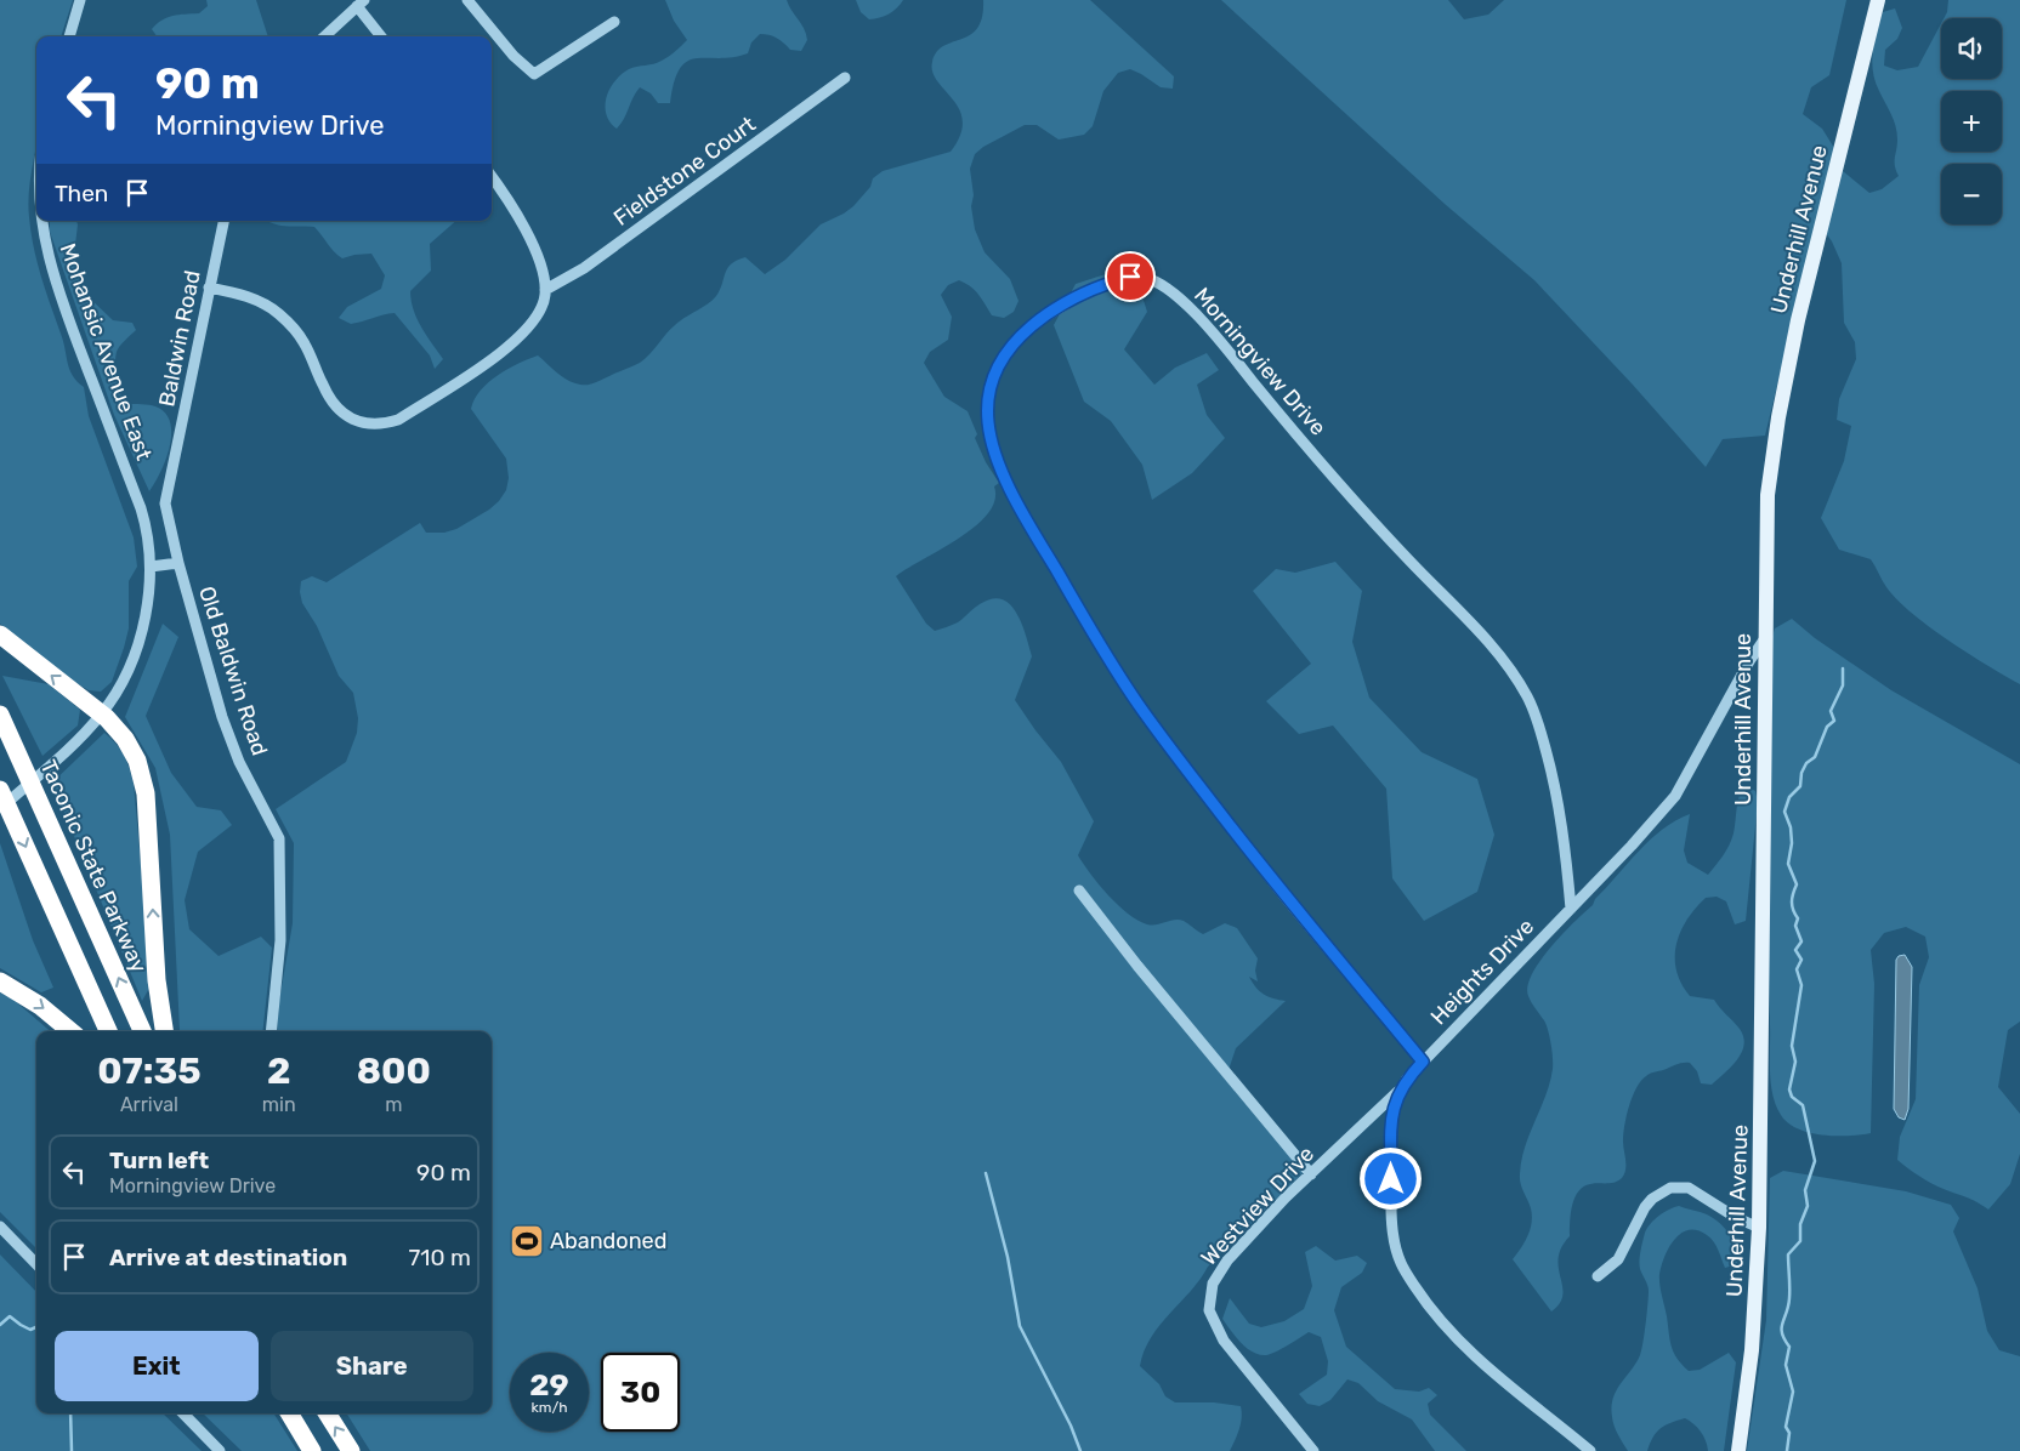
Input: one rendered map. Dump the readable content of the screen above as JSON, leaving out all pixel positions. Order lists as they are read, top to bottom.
{
  "streets": {
    "highway": ["Taconic State Parkway"],
    "main road": ["Underhill Avenue"],
    "street": [
      "Fieldstone Court",
      "Baldwin Road",
      "Mohansic Avenue East",
      "Morningview Drive",
      "Old Baldwin Road",
      "Heights Drive",
      "Westview Drive"
    ]
  },
  "crossings": [
    ["Underhill Avenue", "Heights Drive"],
    ["Baldwin Road", "Old Baldwin Road"],
    ["Mohansic Avenue East", "Old Baldwin Road"],
    ["Morningview Drive", "Heights Drive"],
    ["Heights Drive", "Westview Drive"]
  ],
  "places": {
    "sports": ["Abandoned"]
  },
  "page": {
    "map_buttons": ["+", "−"],
    "turn": ["90 m", "Morningview Drive"],
    "then": "Then",
    "eta": [
      "07:35",
      "Arrival",
      "2",
      "min",
      "800",
      "m"
    ],
    "list": [
      {
        "name": "Turn left",
        "note": "Morningview Drive",
        "value": "90 m"
      },
      {
        "name": "Arrive at destination",
        "value": "710 m"
      }
    ],
    "buttons": ["Exit", "Share"],
    "speed": "29 km/h",
    "limit": "30"
  }
}
